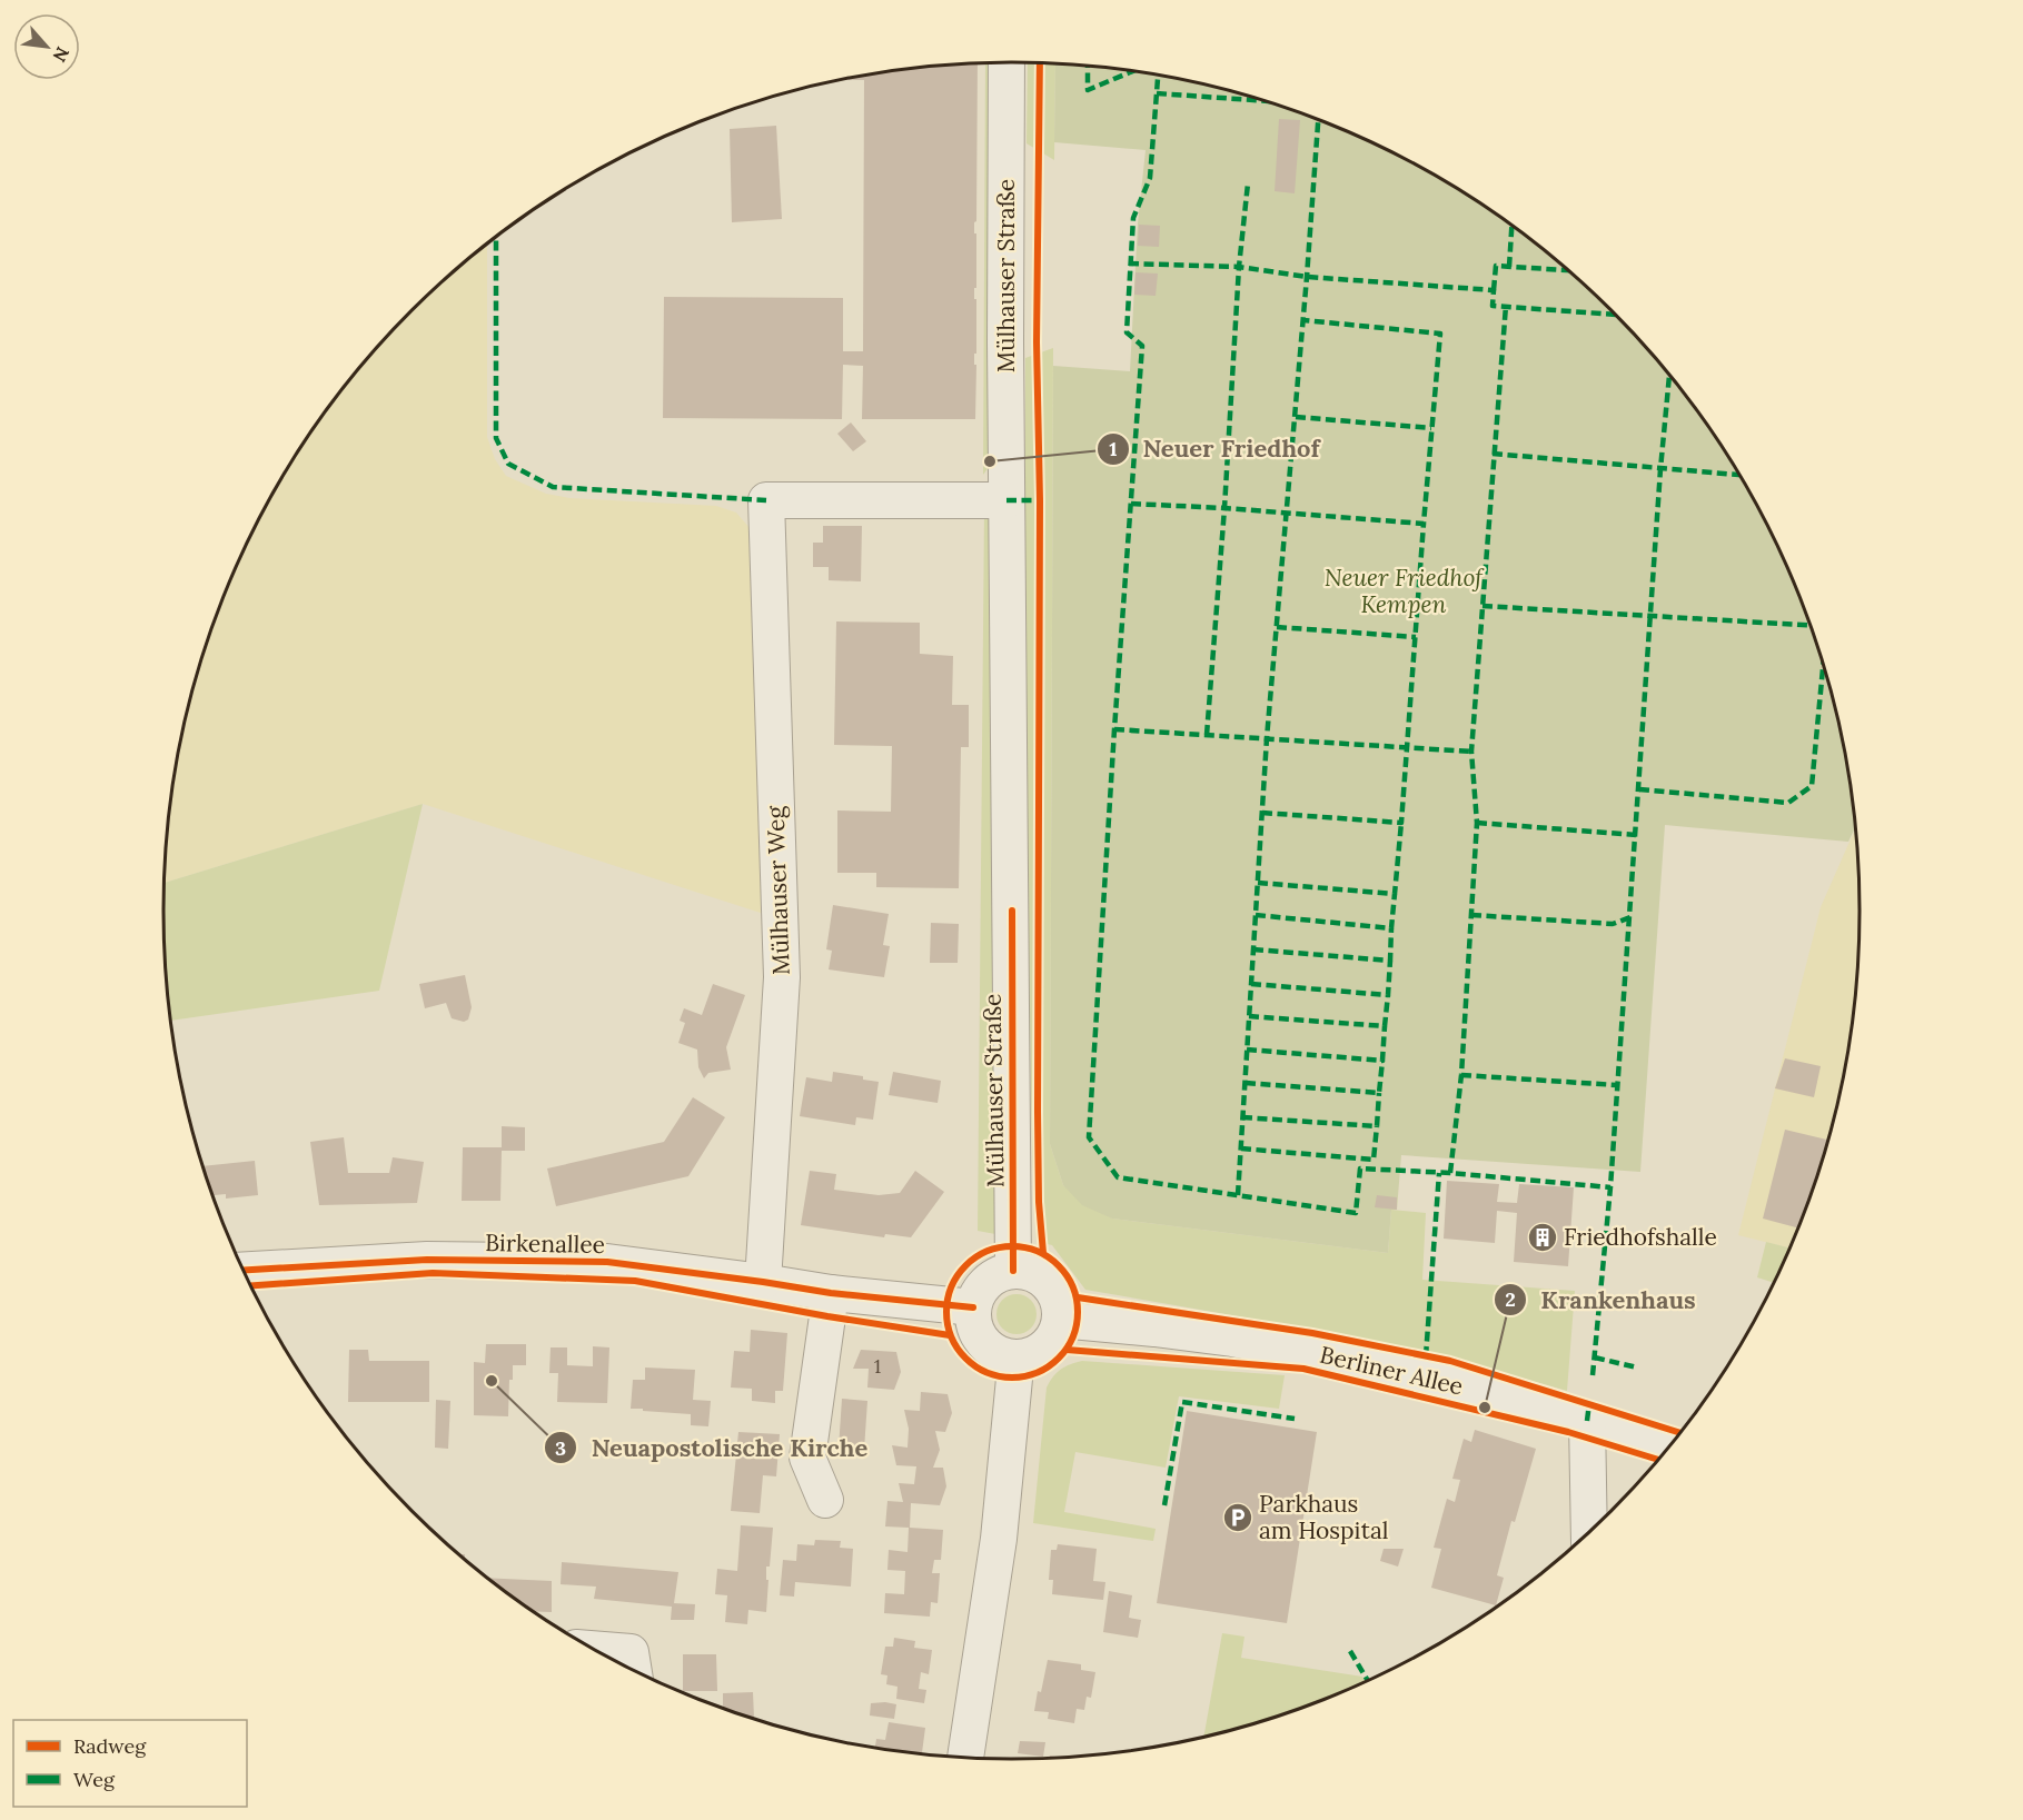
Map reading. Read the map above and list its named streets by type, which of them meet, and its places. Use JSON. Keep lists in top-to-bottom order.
{
  "streets": {
    "street": [
      "Mülhauser Straße",
      "Mülhauser Weg",
      "Birkenallee",
      "Berliner Allee"
    ]
  },
  "crossings": [
    ["Mülhauser Straße", "Mülhauser Weg"],
    ["Mülhauser Straße", "Birkenallee"],
    ["Mülhauser Straße", "Berliner Allee"],
    ["Mülhauser Weg", "Birkenallee"],
    ["Birkenallee", "Berliner Allee"]
  ],
  "parks": ["Neuer Friedhof Kempen"],
  "places": {
    "other": ["Neuer Friedhof", "Neuapostolische Kirche", "Krankenhaus"],
    "building": ["Friedhofshalle"],
    "parking": ["Parkhaus am Hospital"]
  },
  "house_numbers": ["1"],
  "legend": ["Radweg", "Weg"],
  "north": "bottom right"
}
